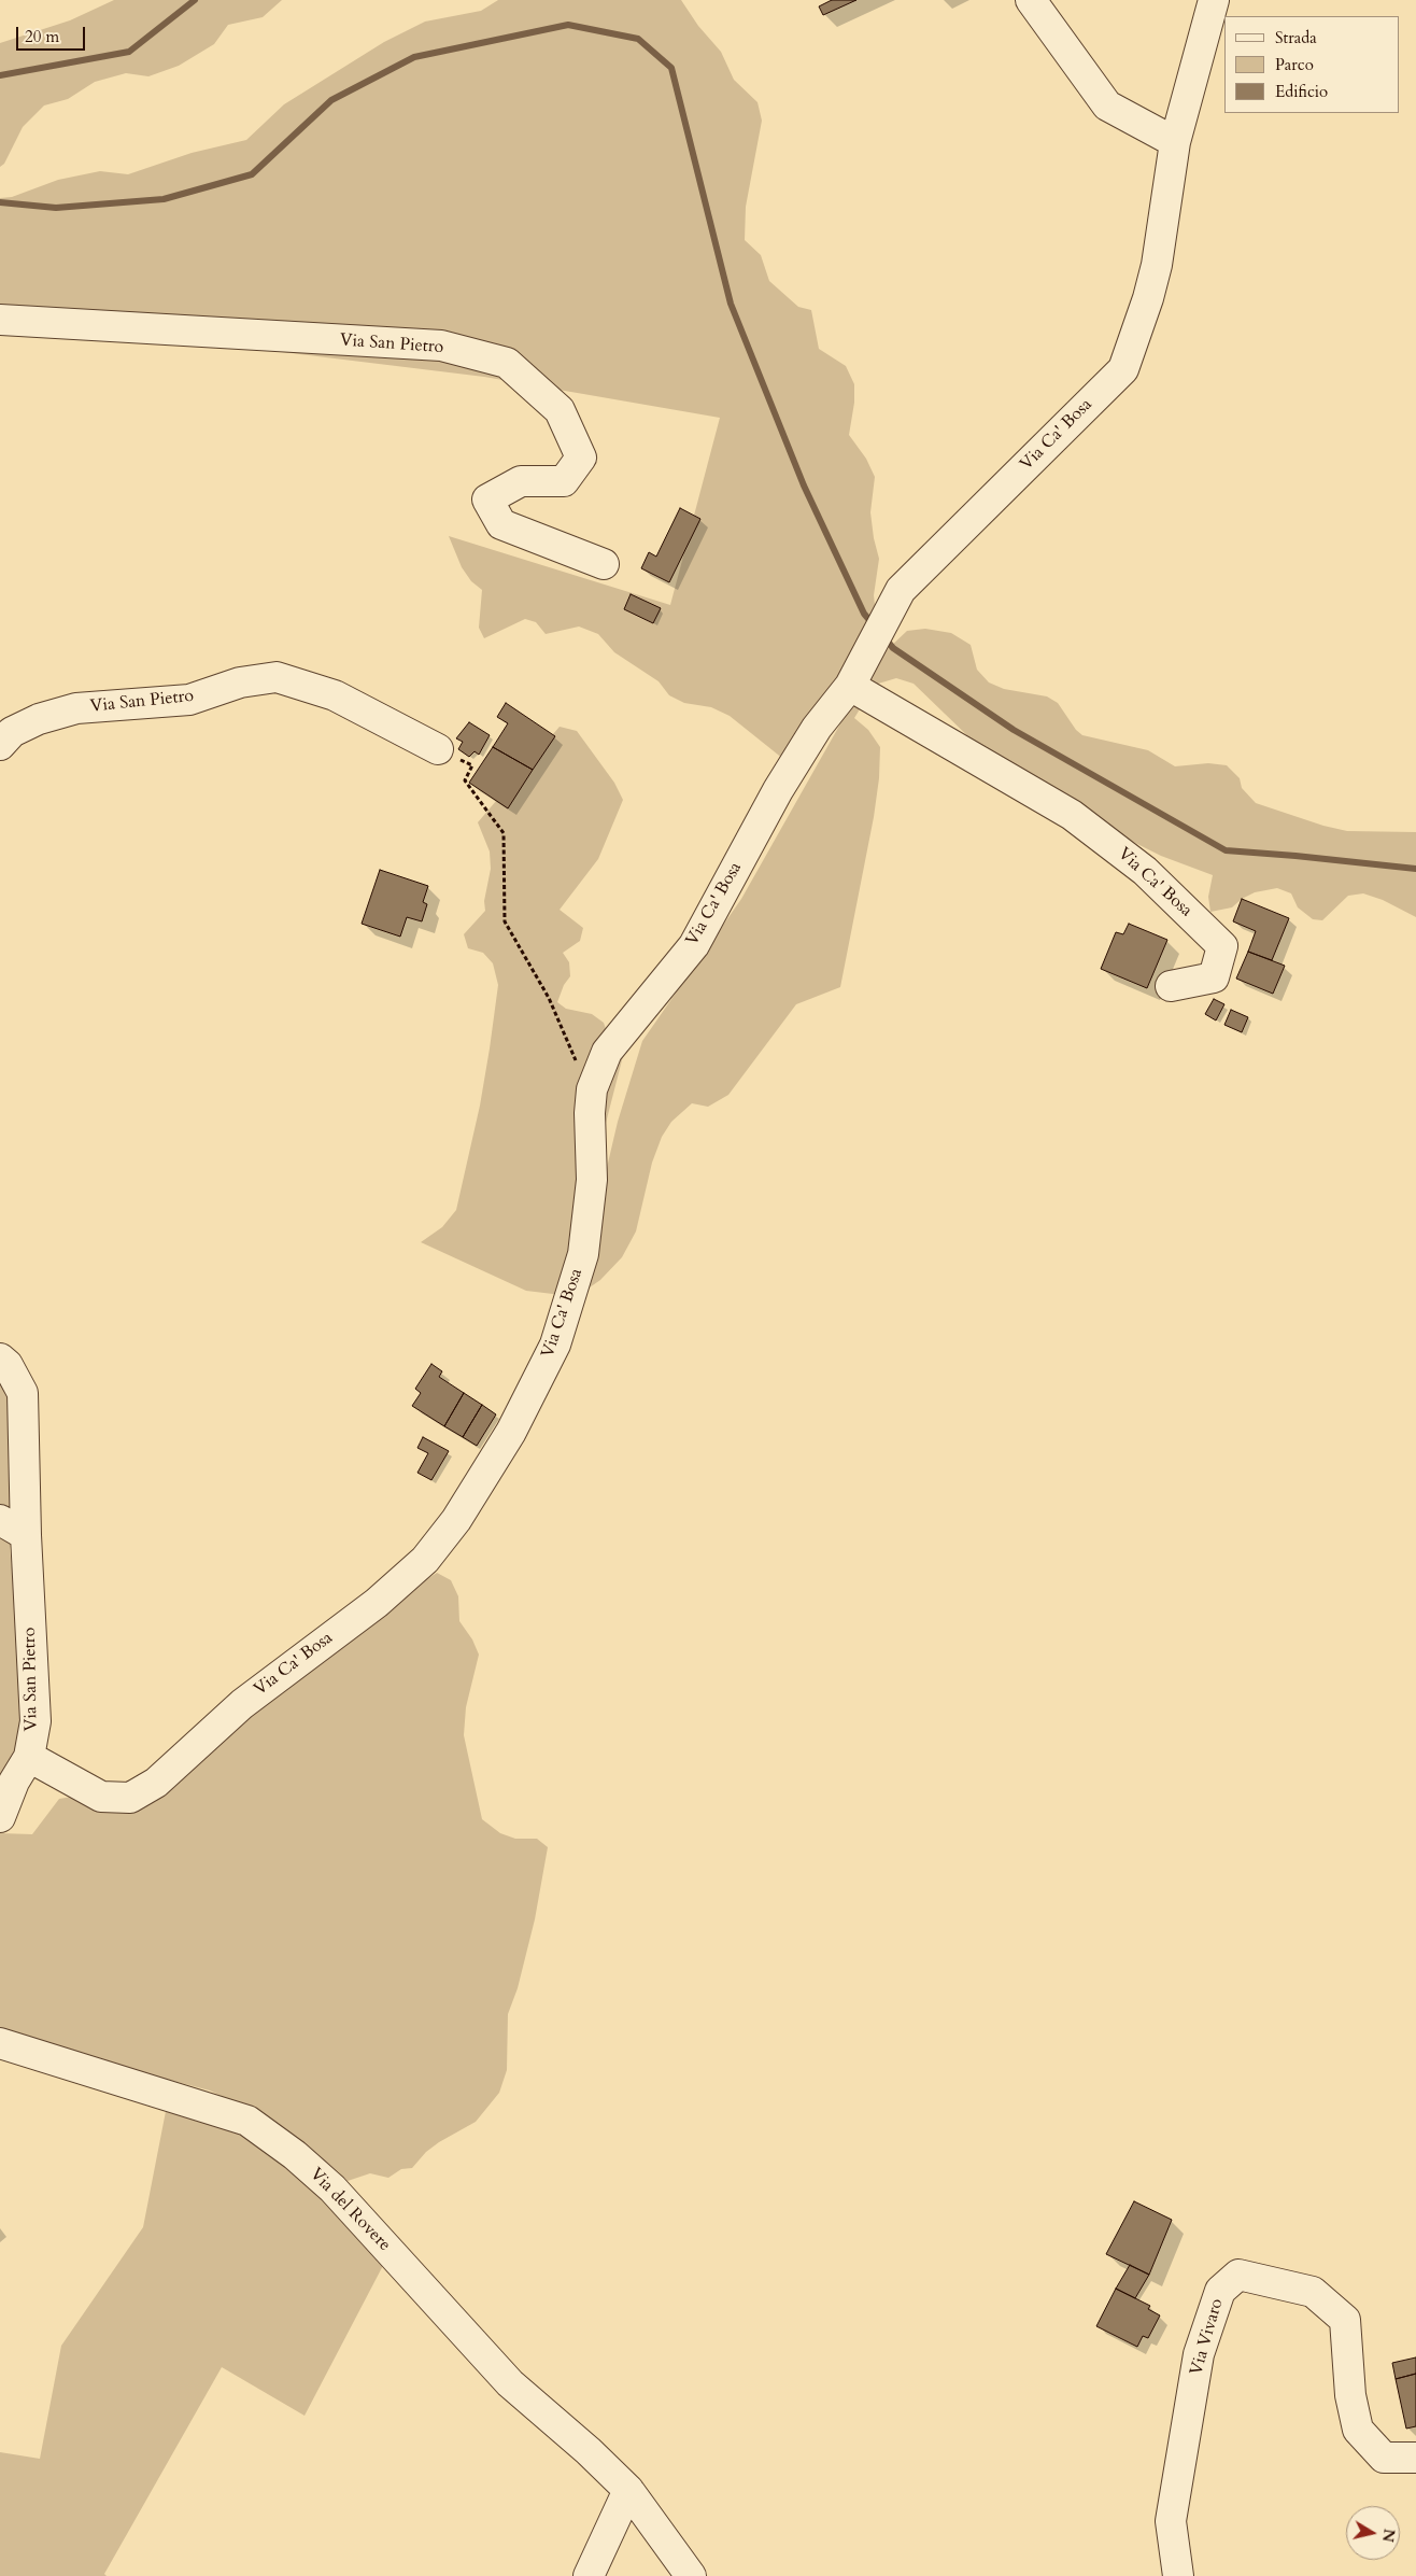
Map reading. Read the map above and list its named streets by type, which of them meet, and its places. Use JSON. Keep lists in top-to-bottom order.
{
  "streets": {
    "street": [
      "Via San Pietro",
      "Via Ca' Bosa",
      "Via del Rovere",
      "Via Vivaro"
    ]
  },
  "crossings": [
    ["Via San Pietro", "Via Ca' Bosa"]
  ],
  "legend": ["Strada", "Parco", "Edificio"],
  "scale_bar": "20 m",
  "north": "right"
}
